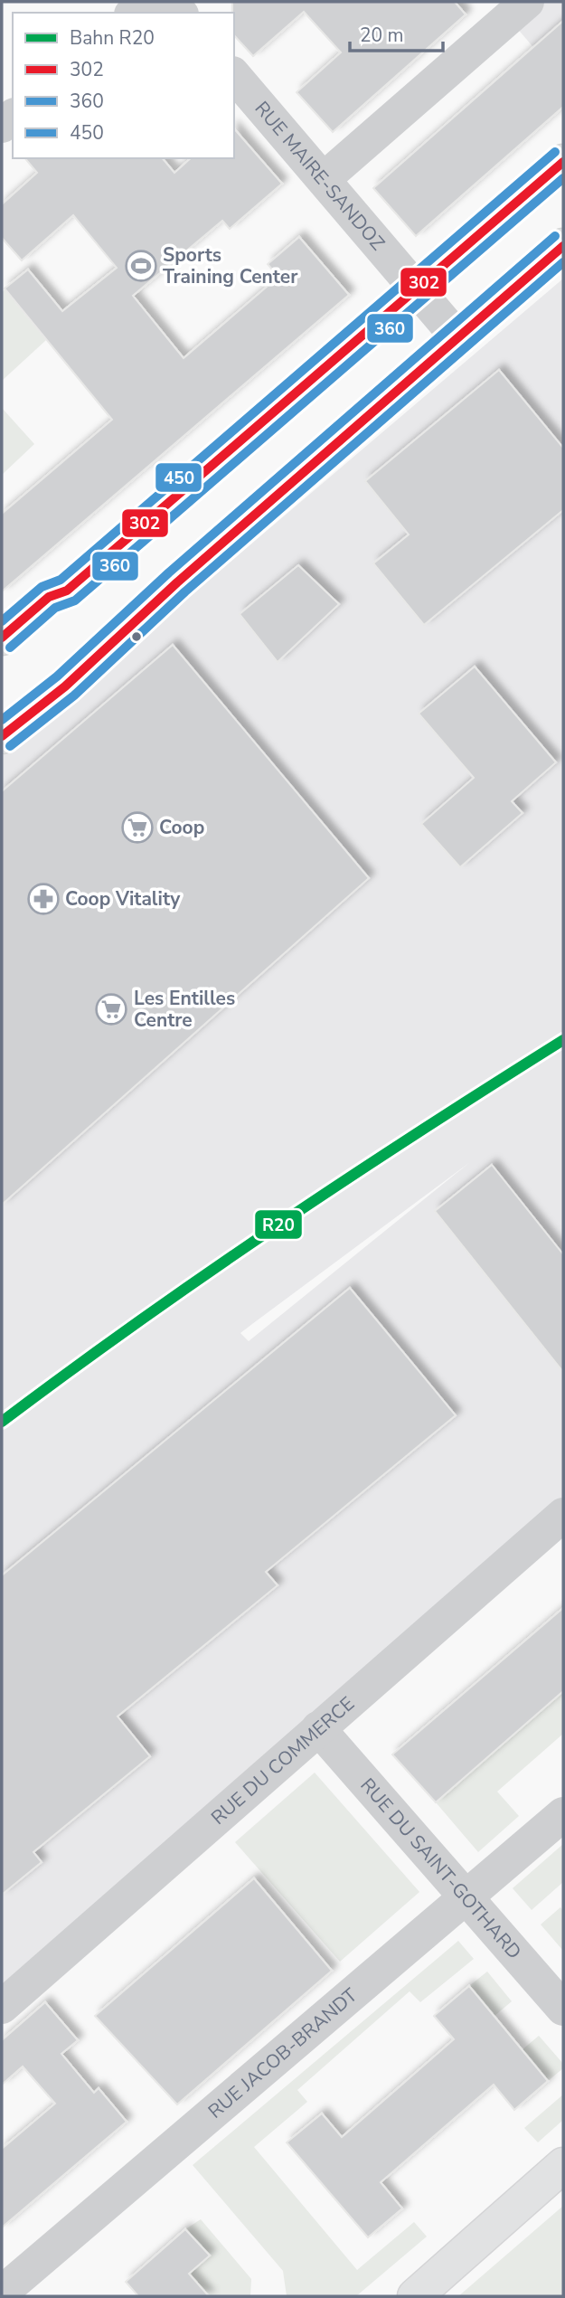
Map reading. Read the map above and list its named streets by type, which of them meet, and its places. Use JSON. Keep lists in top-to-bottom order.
{
  "streets": {
    "street": [
      "RUE MAIRE-SANDOZ",
      "RUE DU COMMERCE",
      "RUE DU SAINT-GOTHARD",
      "RUE JACOB-BRANDT"
    ]
  },
  "crossings": [
    ["RUE DU COMMERCE", "RUE DU SAINT-GOTHARD"],
    ["RUE DU SAINT-GOTHARD", "RUE JACOB-BRANDT"]
  ],
  "places": {
    "sports": ["Sports Training Center"],
    "supermarket": ["Coop", "Les Entilles Centre"],
    "pharmacy": ["Coop Vitality"]
  },
  "lines": [
    "transit line 450",
    "transit line 302",
    "transit line 360",
    "rail line R20"
  ],
  "legend": [
    "Bahn R20",
    "302",
    "360",
    "450"
  ],
  "scale_bar": "20 m"
}
